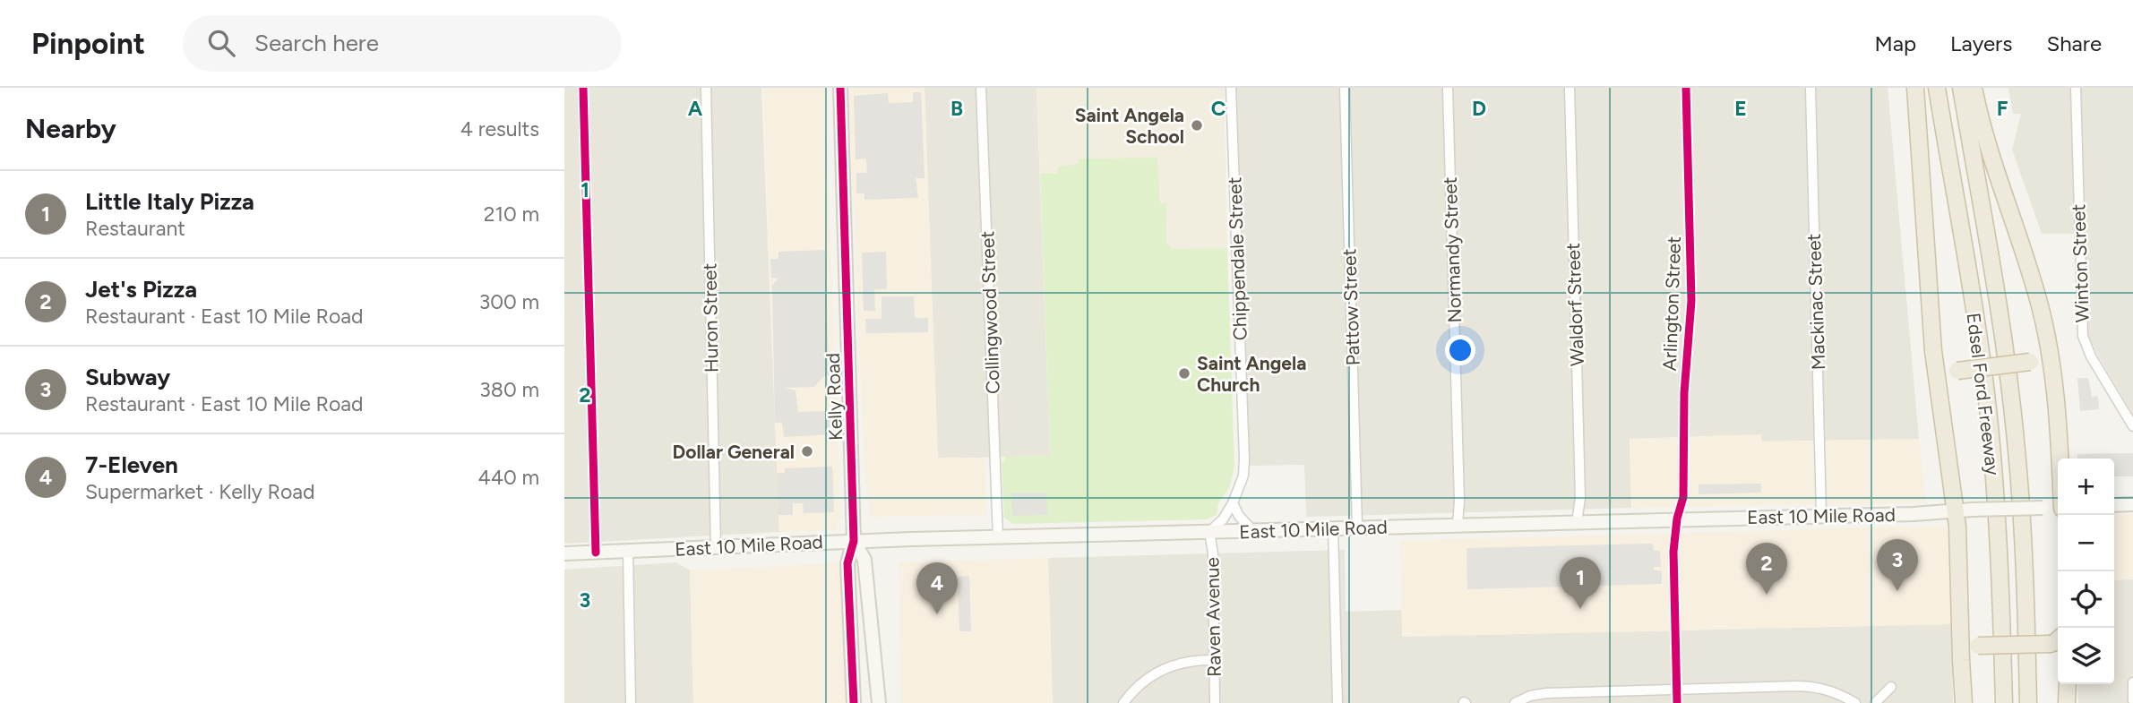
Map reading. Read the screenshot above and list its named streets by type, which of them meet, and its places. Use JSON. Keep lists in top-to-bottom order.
{
  "streets": {
    "highway": ["Edsel Ford Freeway"],
    "main road": ["Kelly Road", "East 10 Mile Road"],
    "street": [
      "Normandy Street",
      "Chippendale Street",
      "Winton Street",
      "Mackinac Street",
      "Arlington Street",
      "Waldorf Street",
      "Pattow Street",
      "Collingwood Street",
      "Huron Street",
      "Raven Avenue"
    ]
  },
  "crossings": [
    ["Normandy Street", "East 10 Mile Road"],
    ["Chippendale Street", "East 10 Mile Road"],
    ["Chippendale Street", "Raven Avenue"],
    ["Mackinac Street", "East 10 Mile Road"],
    ["Arlington Street", "East 10 Mile Road"],
    ["Waldorf Street", "East 10 Mile Road"],
    ["Pattow Street", "East 10 Mile Road"],
    ["Collingwood Street", "East 10 Mile Road"],
    ["Huron Street", "East 10 Mile Road"],
    ["Kelly Road", "East 10 Mile Road"],
    ["East 10 Mile Road", "Raven Avenue"]
  ],
  "places": ["Saint Angela School", "Saint Angela Church", "Dollar General"],
  "page": {
    "header": "Pinpoint",
    "search": "Search here",
    "nav": ["Map", "Layers", "Share"],
    "heading": ["Nearby", "4 results"],
    "list": [
      {
        "mark": "1",
        "name": "Little Italy Pizza",
        "note": "Restaurant",
        "value": "210 m"
      },
      {
        "mark": "2",
        "name": "Jet's Pizza",
        "note": "Restaurant · East 10 Mile Road",
        "value": "300 m"
      },
      {
        "mark": "3",
        "name": "Subway",
        "note": "Restaurant · East 10 Mile Road",
        "value": "380 m"
      },
      {
        "mark": "4",
        "name": "7-Eleven",
        "note": "Supermarket · Kelly Road",
        "value": "440 m"
      }
    ],
    "map_buttons": ["+", "−"],
    "pins": [
      "3",
      "2",
      "1",
      "4"
    ]
  },
  "grid": {
    "columns": [
      "A",
      "B",
      "C",
      "D",
      "E",
      "F"
    ],
    "rows": ["1", "2", "3"]
  }
}
